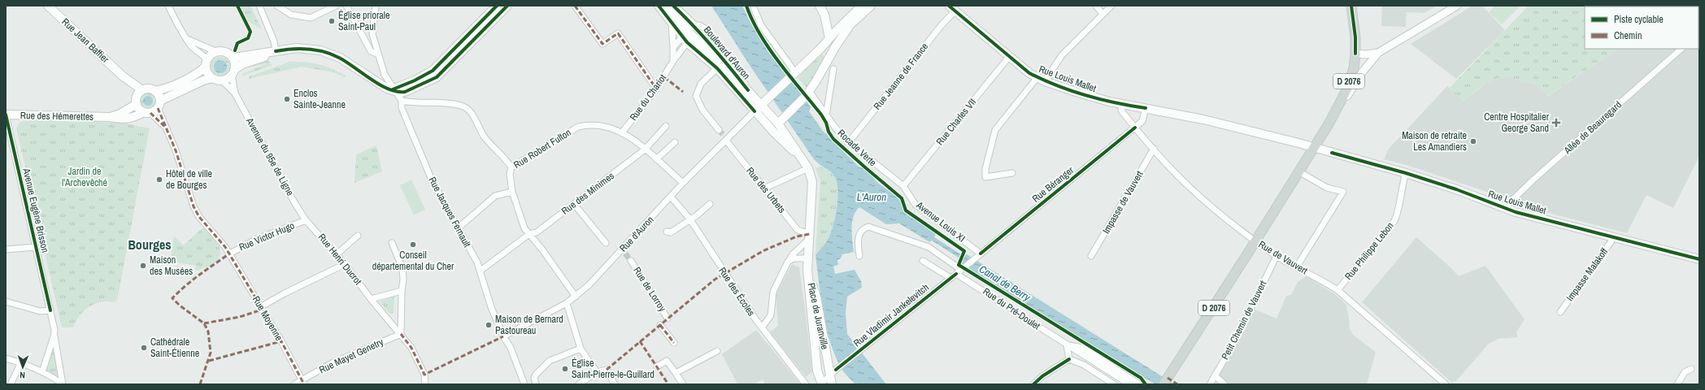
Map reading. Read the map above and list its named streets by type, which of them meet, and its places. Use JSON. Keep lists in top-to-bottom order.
{
  "streets": {
    "main road": [
      "Rue Jean Baffier",
      "Boulevard d'Auron",
      "Rue Louis Mallet",
      "D 2076",
      "Rue des Hémerettes",
      "Place de Juranville"
    ],
    "street": [
      "Rue Jeanne de France",
      "Rue du Chariot",
      "Rue Charles VII",
      "Allée de Beauregard",
      "Rue Robert Fulton",
      "Avenue du 95e de Ligne",
      "Rue Béranger",
      "Rue des Urbets",
      "Rue des Minimes",
      "Impasse de Vauvert",
      "Avenue Eugène Brisson",
      "Rue Jacques Fernault",
      "Avenue Louis XI",
      "Rue d'Auron",
      "Rue Victor Hugo",
      "Rue Philippe Lebon",
      "Rue de Vauvert",
      "Rue Henri Ducrot",
      "Impasse Malakoff",
      "Rue de Lorroy",
      "Rue des Écoles",
      "Rue du Pré-Doulet",
      "Rue Vladimir Jankelevitch",
      "Rue Moyenne",
      "Petit Chemin de Vauvert",
      "Rue Mayet Genetry"
    ],
    "cycle path": ["Rocade Verte"]
  },
  "crossings": [
    ["Rue Jean Baffier", "Rue des Hémerettes"],
    ["Boulevard d'Auron", "Rue du Chariot"],
    ["Boulevard d'Auron", "Rue des Urbets"],
    ["Boulevard d'Auron", "Rue d'Auron"],
    ["Boulevard d'Auron", "Place de Juranville"],
    ["Rue Jeanne de France", "Rue Louis Mallet"],
    ["Rue Jeanne de France", "Avenue Louis XI"],
    ["Rue Louis Mallet", "D 2076"],
    ["Rue Louis Mallet", "Rue Charles VII"],
    ["Rue Louis Mallet", "Allée de Beauregard"],
    ["Rue Louis Mallet", "Rue Béranger"],
    ["Rue Louis Mallet", "Rue Philippe Lebon"],
    ["Rue Louis Mallet", "Rue de Vauvert"],
    ["Rue Louis Mallet", "Impasse Malakoff"],
    ["D 2076", "Rue de Vauvert"],
    ["Rue du Chariot", "Rue Robert Fulton"],
    ["Rue des Hémerettes", "Avenue du 95e de Ligne"],
    ["Rue des Hémerettes", "Avenue Eugène Brisson"],
    ["Rue des Hémerettes", "Rue Moyenne"],
    ["Rue Charles VII", "Avenue Louis XI"],
    ["Rue Robert Fulton", "Rue des Minimes"],
    ["Rue Robert Fulton", "Rue d'Auron"],
    ["Avenue du 95e de Ligne", "Rue Victor Hugo"],
    ["Avenue du 95e de Ligne", "Rue Henri Ducrot"],
    ["Rue Béranger", "Avenue Louis XI"],
    ["Rue Béranger", "Rue de Vauvert"],
    ["Rue Béranger", "Rue du Pré-Doulet"],
    ["Rue Béranger", "Rue Vladimir Jankelevitch"],
    ["Rue des Urbets", "Rue d'Auron"],
    ["Rue des Minimes", "Rue Jacques Fernault"],
    ["Impasse de Vauvert", "Rue de Vauvert"],
    ["Rue Jacques Fernault", "Rue d'Auron"],
    ["Rue d'Auron", "Rue des Écoles"],
    ["Rue Victor Hugo", "Rue Henri Ducrot"],
    ["Rue Victor Hugo", "Rue Moyenne"],
    ["Rue Philippe Lebon", "Rue de Vauvert"],
    ["Rue de Vauvert", "Petit Chemin de Vauvert"],
    ["Rue Henri Ducrot", "Rue Mayet Genetry"],
    ["Rue du Pré-Doulet", "Rue Vladimir Jankelevitch"],
    ["Rue Vladimir Jankelevitch", "Place de Juranville"],
    ["Rue Moyenne", "Rue Mayet Genetry"]
  ],
  "districts": ["Bourges"],
  "water": ["L'Auron", "Canal de Berry"],
  "parks": ["Jardin de l'Archevêché"],
  "places": {
    "other": [
      "Église priorale Saint-Paul",
      "Enclos Sainte-Jeanne",
      "Maison de retraite Les Amandiers",
      "Hôtel de ville de Bourges",
      "Conseil départemental du Cher",
      "Maison des Musées",
      "Maison de Bernard Pastoureau",
      "Cathédrale Saint-Étienne",
      "Église Saint-Pierre-le-Guillard"
    ],
    "health": ["Centre Hospitalier George Sand"]
  },
  "legend": ["Piste cyclable", "Chemin"],
  "north": "bottom"
}
